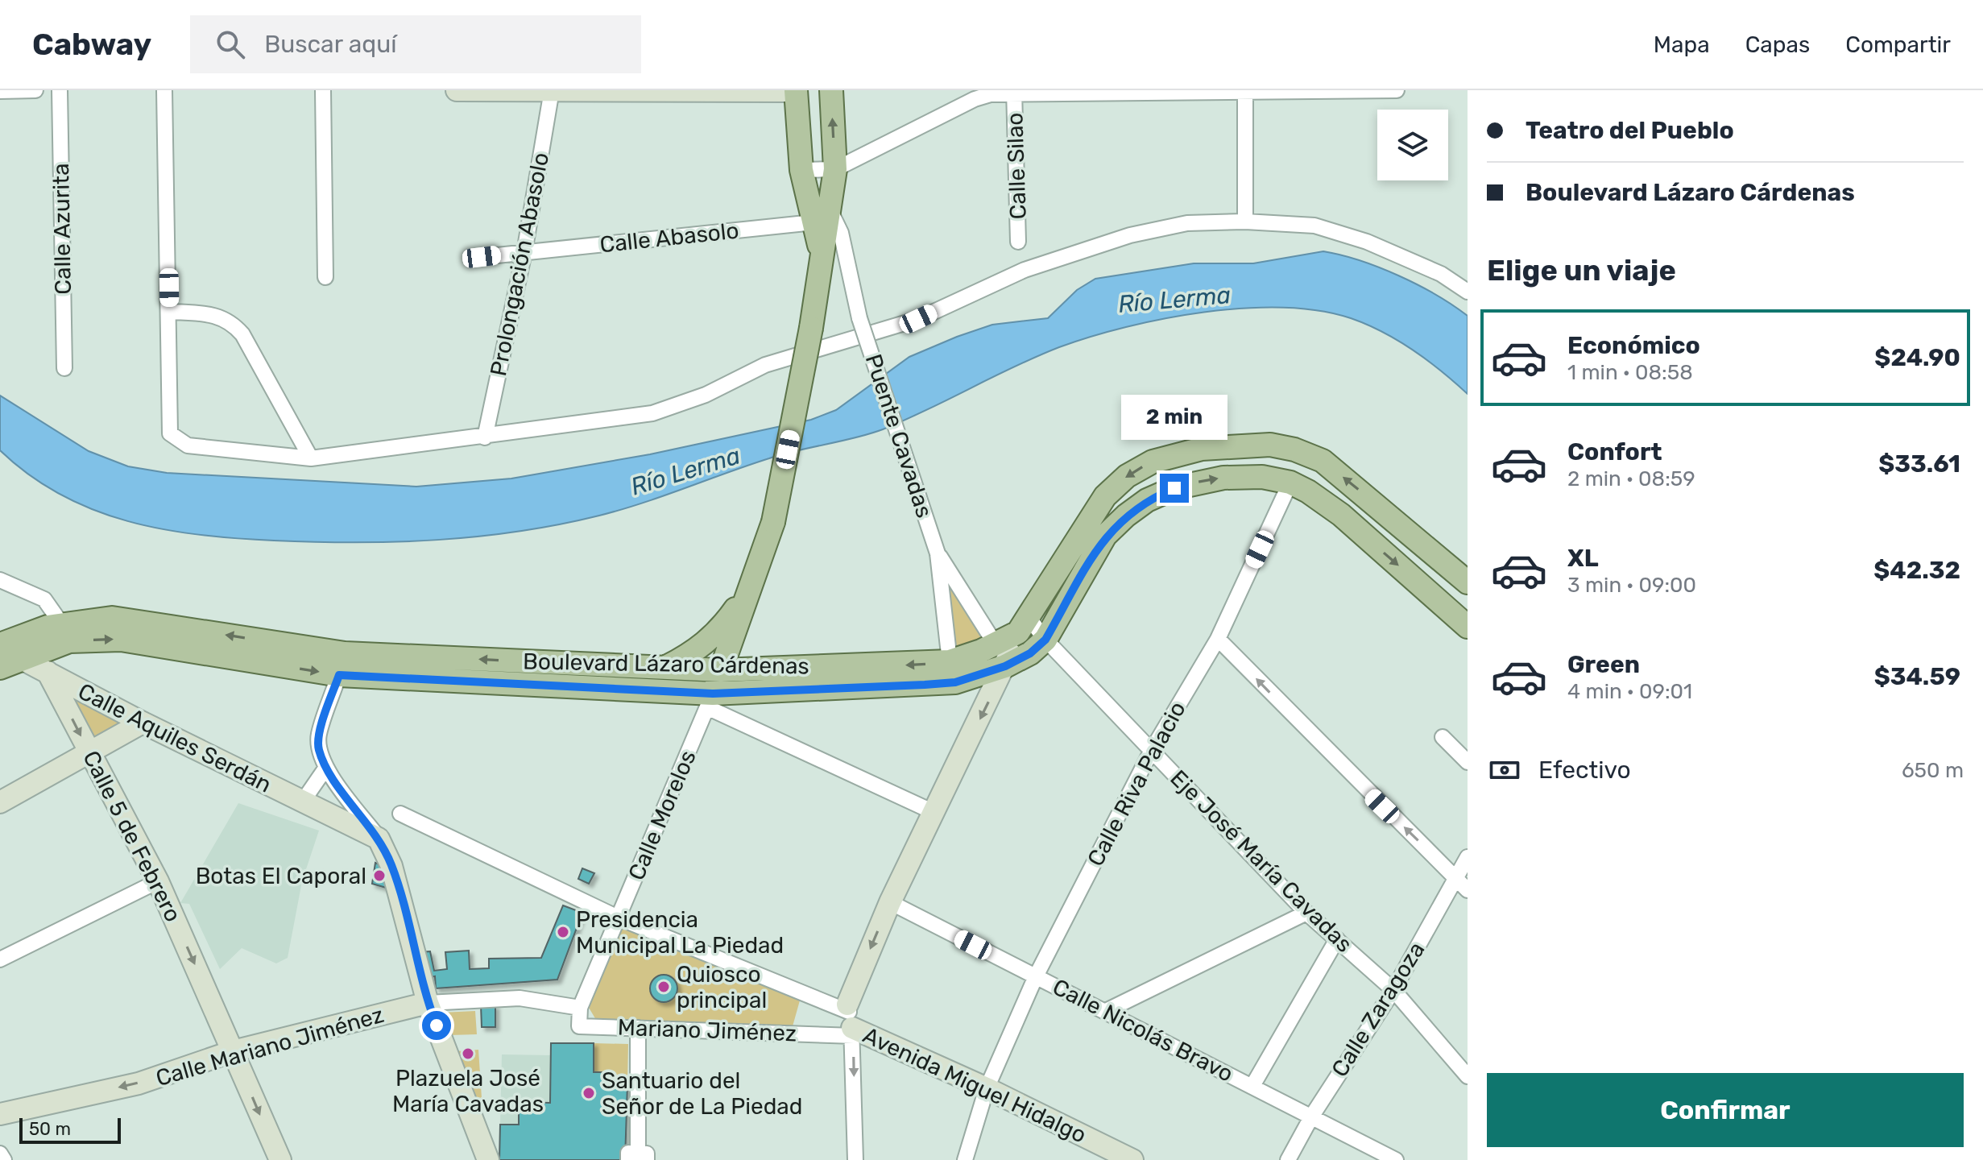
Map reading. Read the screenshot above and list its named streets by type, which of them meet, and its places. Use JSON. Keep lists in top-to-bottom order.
{
  "streets": {
    "main road": ["Boulevard Lázaro Cárdenas"],
    "street": [
      "Calle Silao",
      "Calle Azurita",
      "Calle Abasolo",
      "Prolongación Abasolo",
      "Puente Cavadas",
      "Calle Aquiles Serdán",
      "Calle Riva Palacio",
      "Calle Morelos",
      "Calle 5 de Febrero",
      "Eje José María Cavadas",
      "Calle Zaragoza",
      "Mariano Jiménez",
      "Calle Nicolás Bravo",
      "Calle Mariano Jiménez",
      "Avenida Miguel Hidalgo"
    ]
  },
  "crossings": [
    ["Calle Abasolo", "Prolongación Abasolo"],
    ["Calle Abasolo", "Puente Cavadas"],
    ["Boulevard Lázaro Cárdenas", "Calle Riva Palacio"],
    ["Boulevard Lázaro Cárdenas", "Calle Morelos"],
    ["Boulevard Lázaro Cárdenas", "Eje José María Cavadas"],
    ["Calle Aquiles Serdán", "Calle 5 de Febrero"],
    ["Calle Riva Palacio", "Eje José María Cavadas"],
    ["Calle Riva Palacio", "Calle Nicolás Bravo"],
    ["Calle Riva Palacio", "Avenida Miguel Hidalgo"],
    ["Calle Morelos", "Mariano Jiménez"],
    ["Calle Morelos", "Calle Mariano Jiménez"],
    ["Calle 5 de Febrero", "Calle Mariano Jiménez"],
    ["Eje José María Cavadas", "Calle Zaragoza"],
    ["Calle Zaragoza", "Calle Nicolás Bravo"],
    ["Mariano Jiménez", "Calle Mariano Jiménez"],
    ["Mariano Jiménez", "Avenida Miguel Hidalgo"]
  ],
  "one_way": ["Calle 5 de Febrero"],
  "water": ["Río Lerma"],
  "places": [
    "Botas El Caporal",
    "Presidencia Municipal La Piedad",
    "Quiosco principal",
    "Plazuela José María Cavadas",
    "Santuario del Señor de La Piedad"
  ],
  "scale_bar": "50 m",
  "page": {
    "header": "Cabway",
    "search": "Buscar aquí",
    "nav": ["Mapa", "Capas", "Compartir"],
    "banner": ["Teatro del Pueblo", "Boulevard Lázaro Cárdenas"],
    "heading": "Elige un viaje",
    "list": [
      {
        "name": "Económico",
        "note": "1 min · 08:58",
        "value": "$24.90"
      },
      {
        "name": "Confort",
        "note": "2 min · 08:59",
        "value": "$33.61"
      },
      {
        "name": "XL",
        "note": "3 min · 09:00",
        "value": "$42.32"
      },
      {
        "name": "Green",
        "note": "4 min · 09:01",
        "value": "$34.59"
      }
    ],
    "bubble": "2 min",
    "pay": ["Efectivo", "650 m"],
    "buttons": "Confirmar",
    "scale": "50 m"
  }
}
